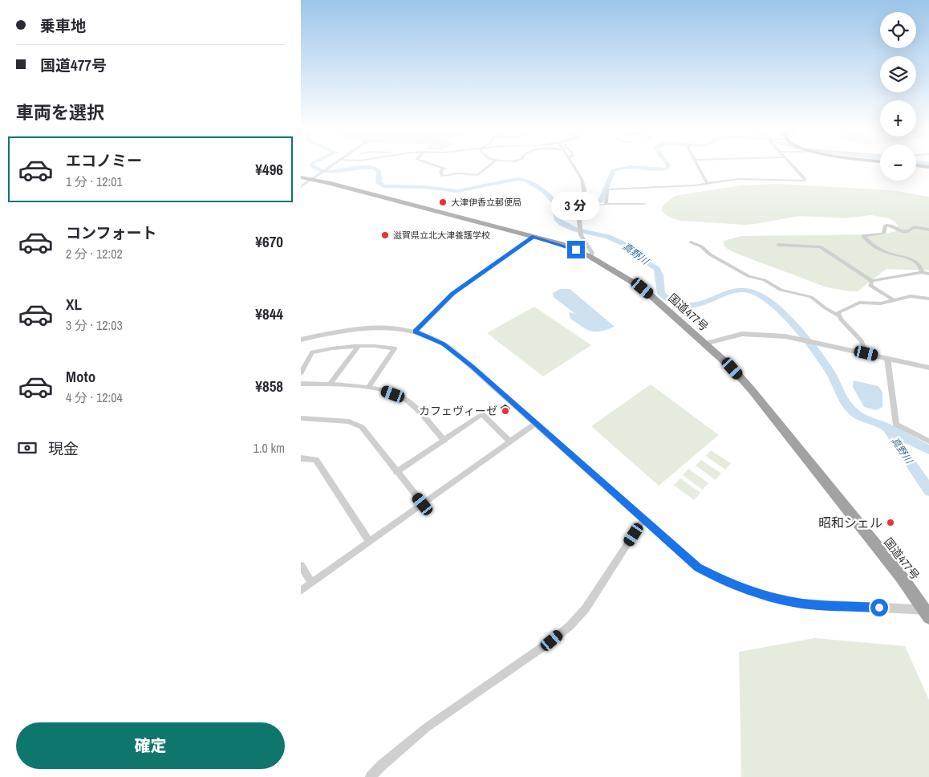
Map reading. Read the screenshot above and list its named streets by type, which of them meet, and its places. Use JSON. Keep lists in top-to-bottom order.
{
  "streets": {
    "highway": ["国道477号"]
  },
  "water": ["真野川"],
  "places": [
    "大津伊香立郵便局",
    "滋賀県立北大津養護学校",
    "カフェヴィーゼ",
    "昭和シェル"
  ],
  "page": {
    "banner": ["乗車地", "国道477号"],
    "map_buttons": ["+", "−"],
    "heading": "車両を選択",
    "list": [
      {
        "name": "エコノミー",
        "note": "1 分 · 12:01",
        "value": "¥496"
      },
      {
        "name": "コンフォート",
        "note": "2 分 · 12:02",
        "value": "¥670"
      },
      {
        "name": "XL",
        "note": "3 分 · 12:03",
        "value": "¥844"
      },
      {
        "name": "Moto",
        "note": "4 分 · 12:04",
        "value": "¥858"
      }
    ],
    "bubble": "3 分",
    "pay": ["現金", "1.0 km"],
    "buttons": "確定"
  }
}
